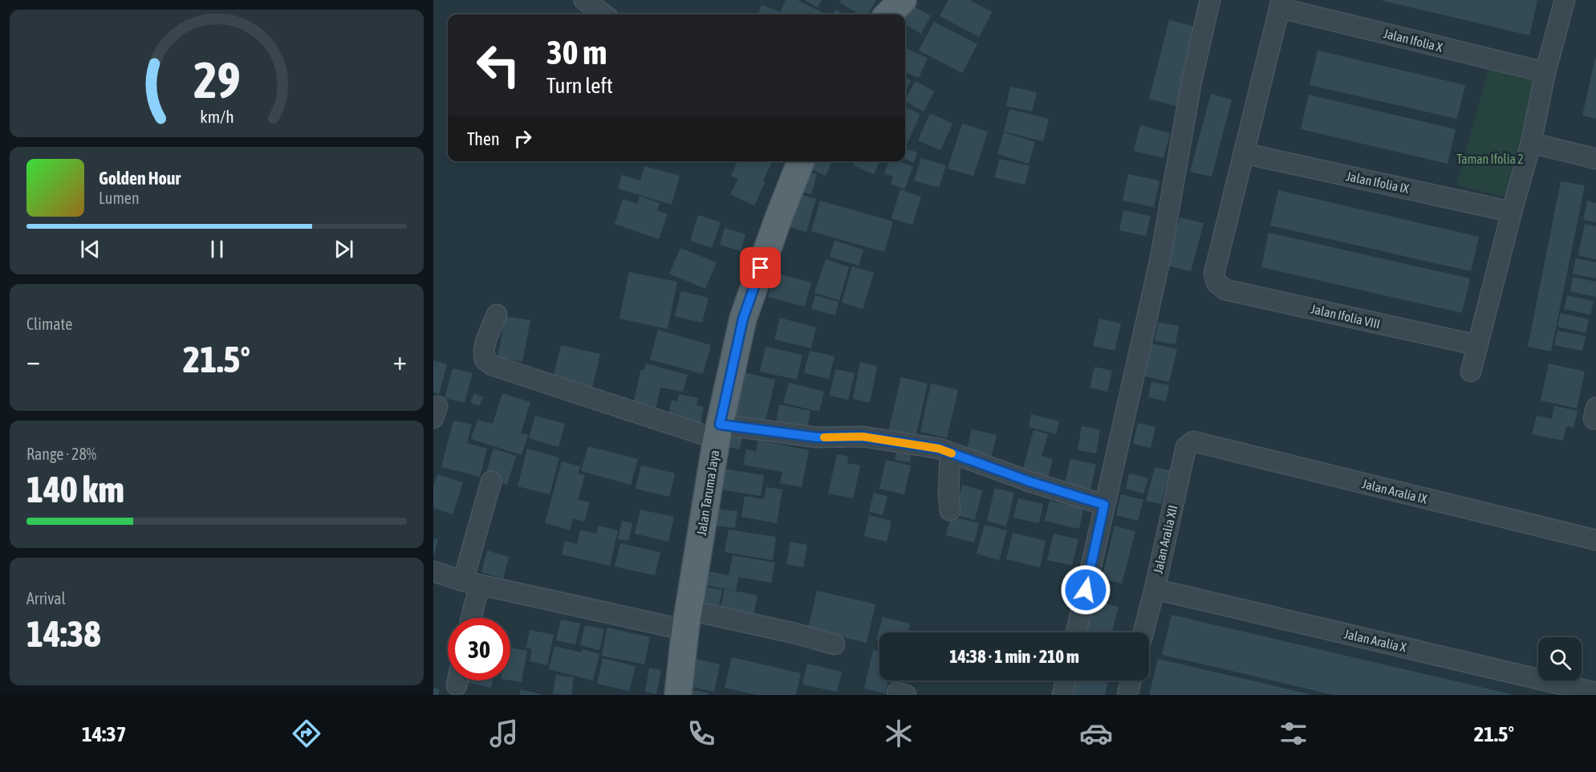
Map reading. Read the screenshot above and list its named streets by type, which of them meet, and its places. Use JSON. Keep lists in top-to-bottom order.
{
  "streets": {
    "main road": ["Jalan Taruma Jaya"],
    "street": [
      "Jalan Ifolia X",
      "Jalan Ifolia IX",
      "Jalan Ifolia VIII",
      "Jalan Aralia IX",
      "Jalan Aralia XII",
      "Jalan Aralia X"
    ]
  },
  "crossings": [
    ["Jalan Ifolia IX", "Jalan Ifolia VIII"],
    ["Jalan Aralia IX", "Jalan Aralia XII"],
    ["Jalan Aralia XII", "Jalan Aralia X"]
  ],
  "parks": ["Taman Ifolia 2"],
  "page": {
    "turn": ["30 m", "Turn left"],
    "then": "Then",
    "song": ["Golden Hour", "Lumen"],
    "tile": [
      "Climate",
      ["Range · 28%", "140 km"],
      ["Arrival", "14:38"]
    ],
    "heat": ["−", "21.5°", "+"],
    "limit": "30",
    "trip": "14:38 · 1 min · 210 m",
    "tabs": ["14:37", "21.5°"],
    "gauge": ["29", "km/h"]
  }
}
